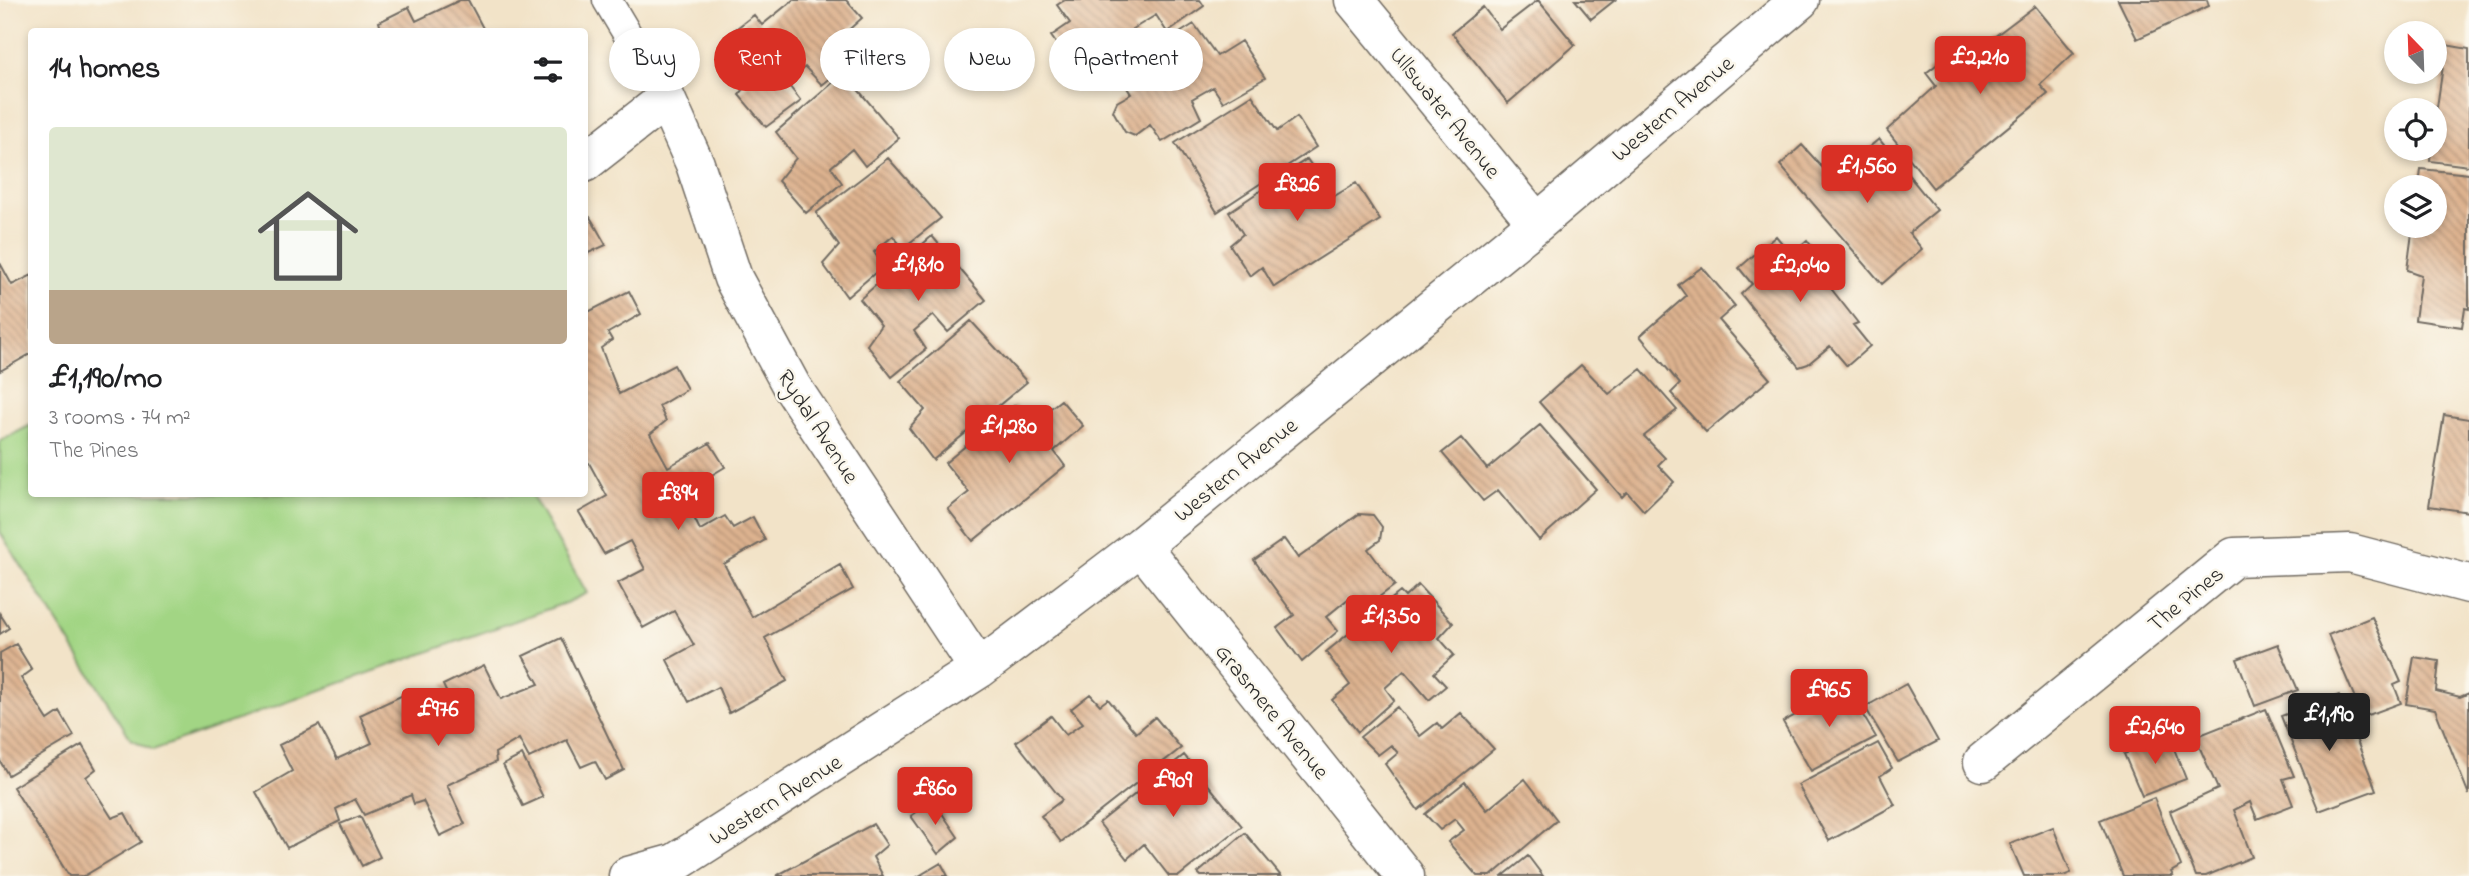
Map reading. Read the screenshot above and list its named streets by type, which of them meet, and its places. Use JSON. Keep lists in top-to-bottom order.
{
  "streets": {
    "street": [
      "Western Avenue",
      "Ullswater Avenue",
      "Rydal Avenue",
      "The Pines",
      "Grasmere Avenue"
    ]
  },
  "crossings": [
    ["Western Avenue", "Ullswater Avenue"],
    ["Western Avenue", "Rydal Avenue"],
    ["Western Avenue", "Grasmere Avenue"]
  ],
  "north": "top left",
  "page": {
    "chip": [
      "Buy",
      "Rent",
      "Filters",
      "New",
      "Apartment"
    ],
    "heading": "14 homes",
    "price": [
      "£2,210",
      "£1,560",
      "£826",
      "£1,810",
      "£2,040",
      "£1,280",
      "£894",
      "£1,350",
      "£965",
      "£976",
      "£1,190",
      "£2,640",
      "£909",
      "£860"
    ],
    "list": [
      {
        "name": "£1,190/mo",
        "note": "3 rooms · 74 m² · The Pines"
      }
    ]
  }
}
